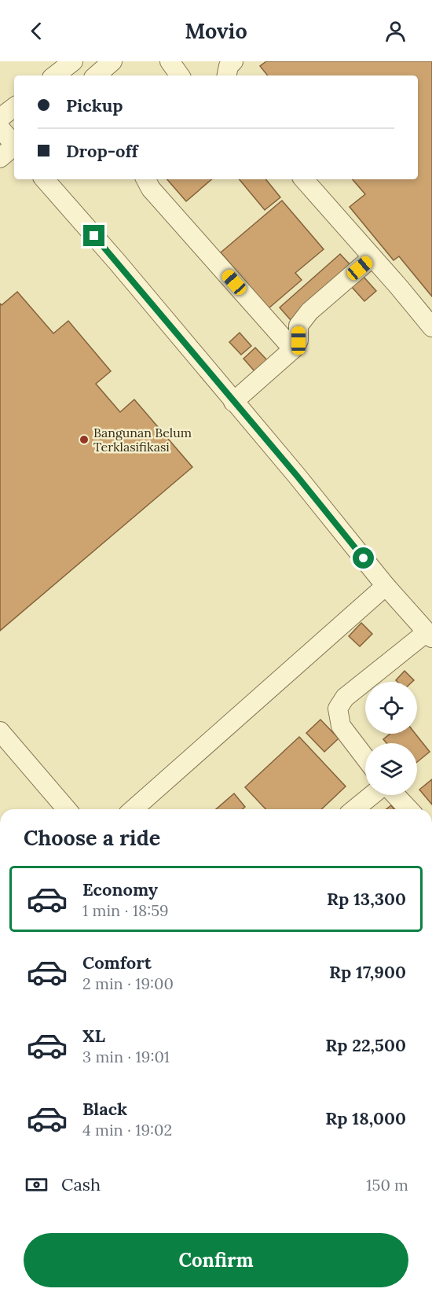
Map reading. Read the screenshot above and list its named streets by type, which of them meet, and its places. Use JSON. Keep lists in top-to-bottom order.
{
  "places": ["Bangunan Belum Terklasifikasi"],
  "page": {
    "header": "Movio",
    "banner": ["Pickup", "Drop-off"],
    "heading": "Choose a ride",
    "list": [
      {
        "name": "Economy",
        "note": "1 min · 18:59",
        "value": "Rp 13,300"
      },
      {
        "name": "Comfort",
        "note": "2 min · 19:00",
        "value": "Rp 17,900"
      },
      {
        "name": "XL",
        "note": "3 min · 19:01",
        "value": "Rp 22,500"
      },
      {
        "name": "Black",
        "note": "4 min · 19:02",
        "value": "Rp 18,000"
      }
    ],
    "pay": ["Cash", "150 m"],
    "buttons": "Confirm"
  }
}
